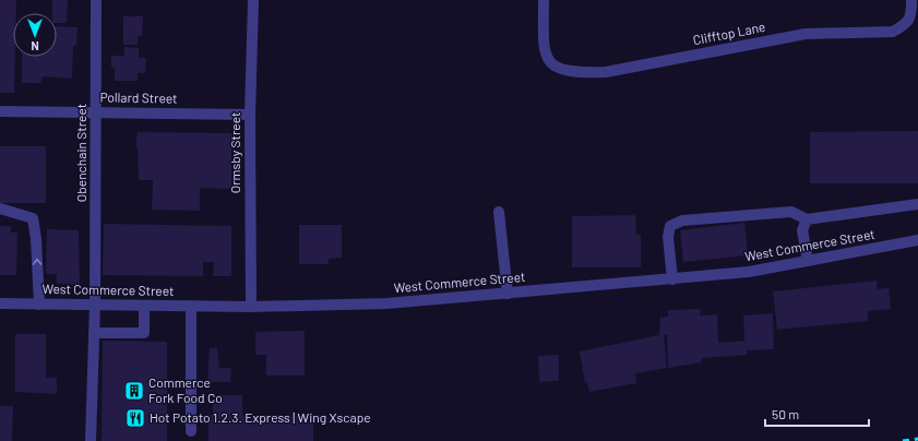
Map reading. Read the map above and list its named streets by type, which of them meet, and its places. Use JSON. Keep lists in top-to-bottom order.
{
  "streets": {
    "street": [
      "Clifftop Lane",
      "Pollard Street",
      "Obenchain Street",
      "Ormsby Street",
      "West Commerce Street"
    ]
  },
  "crossings": [
    ["Pollard Street", "Obenchain Street"],
    ["Pollard Street", "Ormsby Street"],
    ["Obenchain Street", "West Commerce Street"],
    ["Ormsby Street", "West Commerce Street"]
  ],
  "places": {
    "building": ["Commerce Fork Food Co"],
    "restaurant": ["Hot Potato 1.2.3. Express | Wing Xscape"]
  },
  "scale_bar": "50 m",
  "north": "bottom"
}
